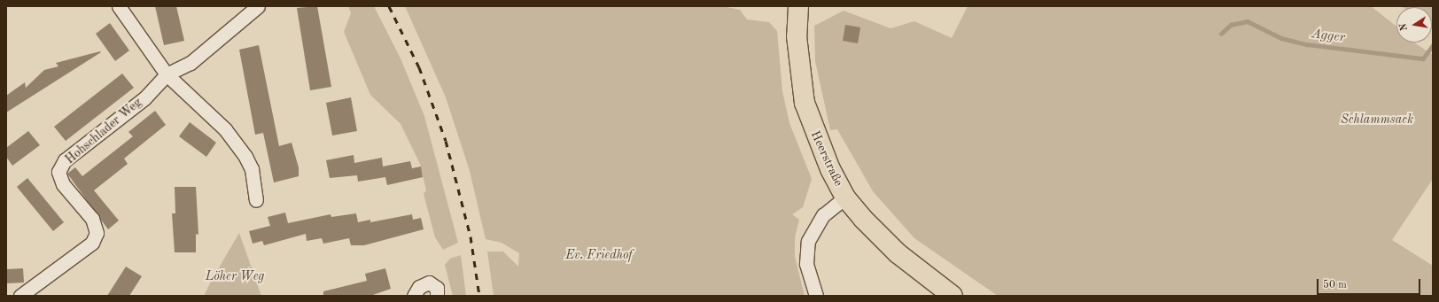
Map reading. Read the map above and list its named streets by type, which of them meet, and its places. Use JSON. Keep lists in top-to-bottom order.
{
  "streets": {
    "main road": ["Heerstraße"],
    "street": ["Hohschlader Weg"]
  },
  "water": ["Agger"],
  "parks": ["Schlammsack", "Ev. Friedhof", "Löher Weg"],
  "scale_bar": "50 m",
  "north": "left"
}
